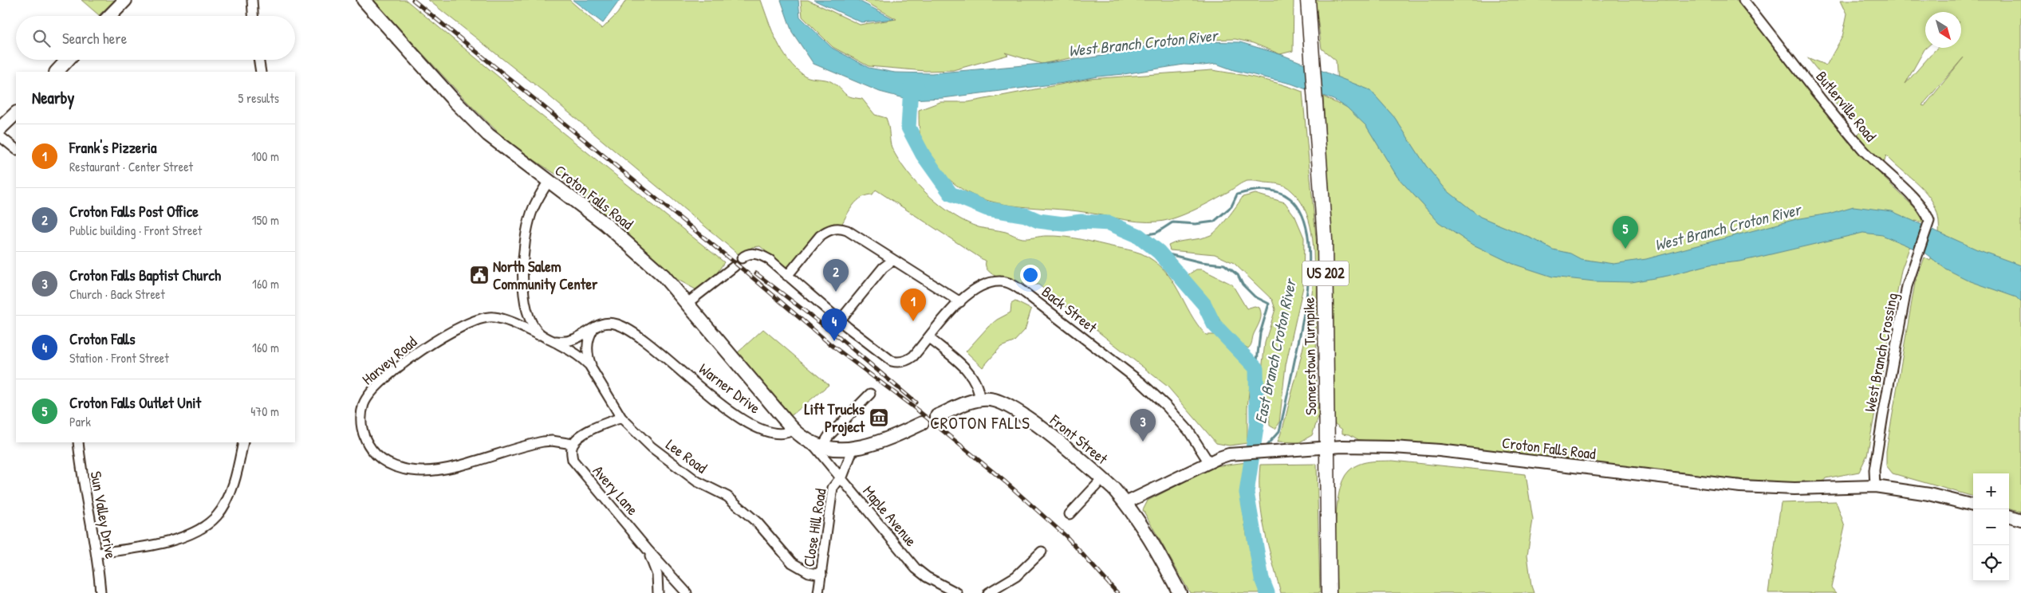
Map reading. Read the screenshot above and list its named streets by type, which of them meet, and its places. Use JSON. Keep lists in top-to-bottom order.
{
  "streets": {
    "main road": [
      "Croton Falls Road",
      "US 202",
      "Somerstown Turnpike",
      "Front Street"
    ],
    "street": [
      "Butlerville Road",
      "Back Street",
      "West Branch Crossing",
      "Harvey Road",
      "Warner Drive",
      "Lee Road",
      "Avery Lane",
      "Sun Valley Drive",
      "Maple Avenue",
      "Close Hill Road"
    ]
  },
  "crossings": [
    ["Butlerville Road", "West Branch Crossing"],
    ["Croton Falls Road", "Back Street"],
    ["Croton Falls Road", "West Branch Crossing"],
    ["Croton Falls Road", "Somerstown Turnpike"],
    ["Croton Falls Road", "Warner Drive"],
    ["Croton Falls Road", "Front Street"],
    ["Harvey Road", "Lee Road"],
    ["Harvey Road", "Avery Lane"],
    ["Lee Road", "Close Hill Road"],
    ["Maple Avenue", "Close Hill Road"]
  ],
  "districts": ["CROTON FALLS"],
  "water": ["West Branch Croton River", "East Branch Croton River"],
  "places": {
    "public building": ["North Salem Community Center"],
    "museum": ["Lift Trucks Project"]
  },
  "north": "bottom right",
  "page": {
    "search": "Search here",
    "heading": ["Nearby", "5 results"],
    "list": [
      {
        "mark": "1",
        "name": "Frank's Pizzeria",
        "note": "Restaurant · Center Street",
        "value": "100 m"
      },
      {
        "mark": "2",
        "name": "Croton Falls Post Office",
        "note": "Public building · Front Street",
        "value": "150 m"
      },
      {
        "mark": "3",
        "name": "Croton Falls Baptist Church",
        "note": "Church · Back Street",
        "value": "160 m"
      },
      {
        "mark": "4",
        "name": "Croton Falls",
        "note": "Station · Front Street",
        "value": "160 m"
      },
      {
        "mark": "5",
        "name": "Croton Falls Outlet Unit",
        "note": "Park",
        "value": "470 m"
      }
    ],
    "pins": [
      "5",
      "2",
      "1",
      "4",
      "3"
    ],
    "map_buttons": ["+", "−"]
  }
}
